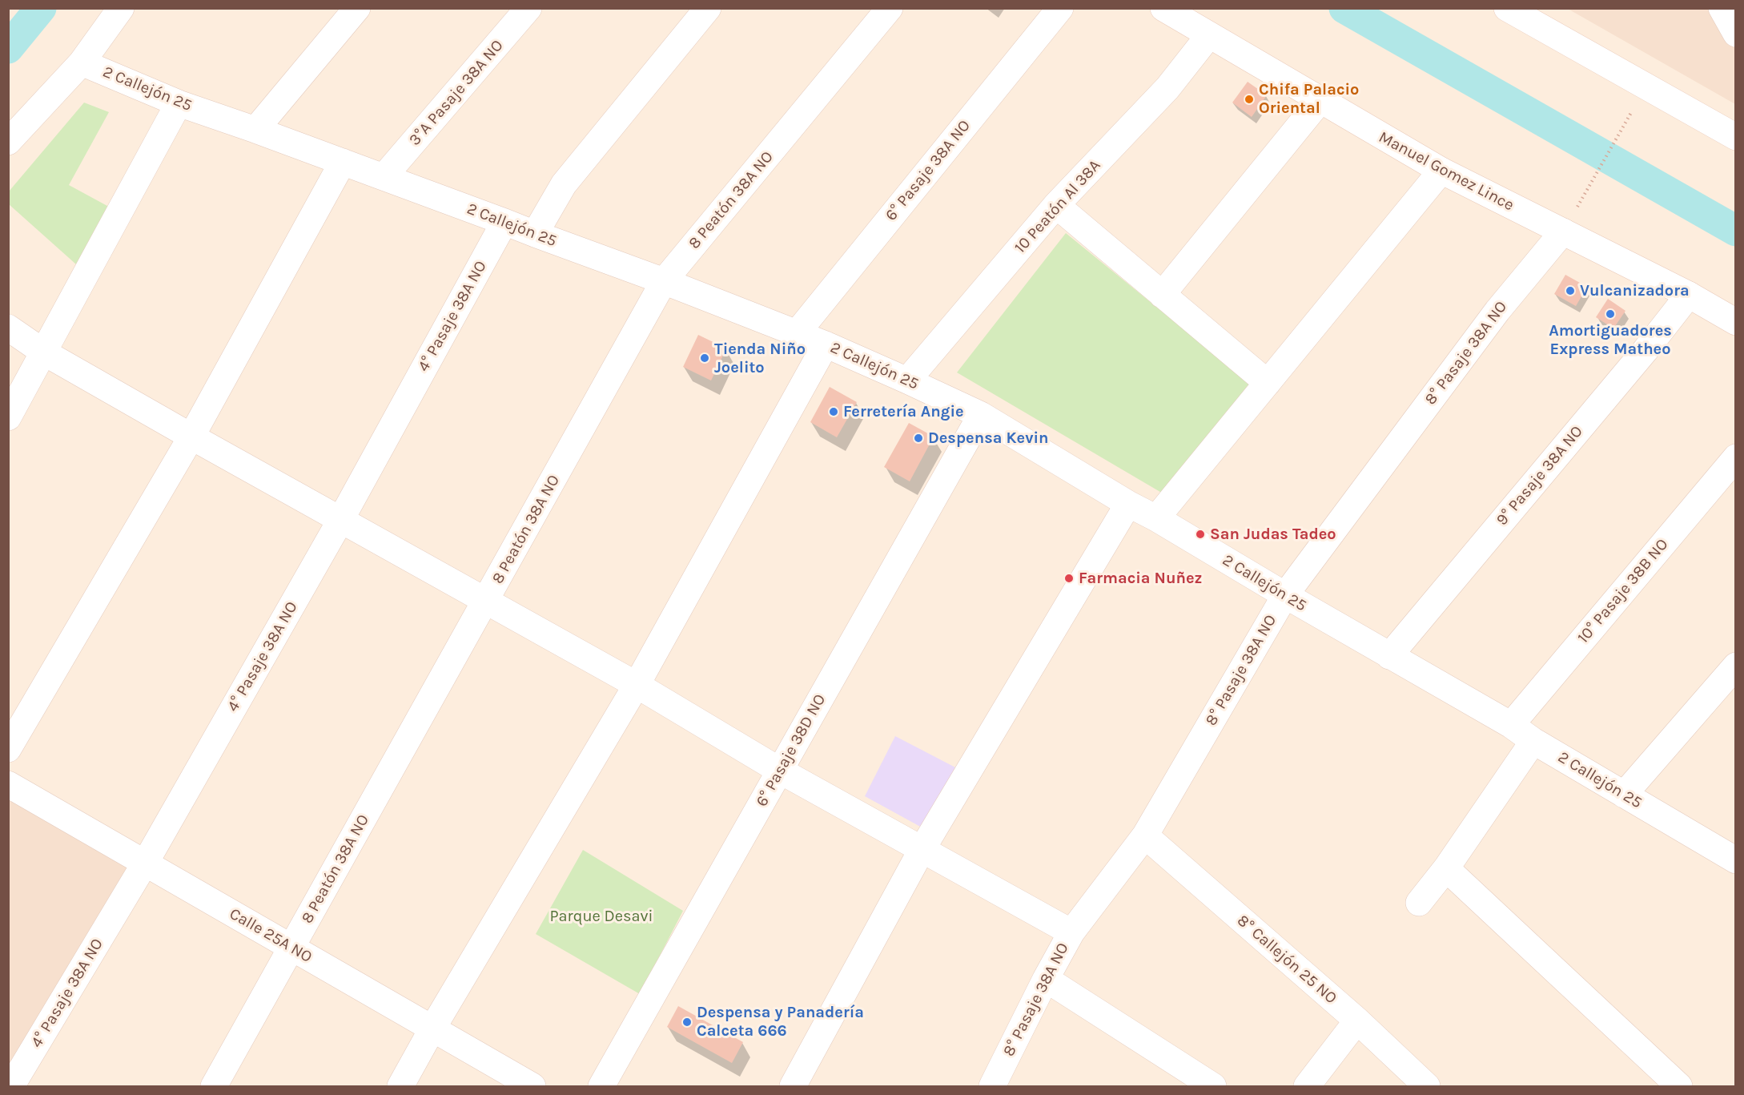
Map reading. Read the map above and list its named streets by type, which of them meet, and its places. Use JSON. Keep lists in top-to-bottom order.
{
  "streets": {
    "street": [
      "2 Callejón 25",
      "3°A Pasaje 38A NO",
      "6° Pasaje 38A NO",
      "Manuel Gomez Lince",
      "8 Peatón 38A NO",
      "10 Peatón Al 38A",
      "4° Pasaje 38A NO",
      "8° Pasaje 38A NO",
      "9° Pasaje 38A NO",
      "10° Pasaje 38B NO",
      "6° Pasaje 38D NO",
      "Calle 25A NO",
      "8° Callejón 25 NO"
    ]
  },
  "crossings": [
    ["2 Callejón 25", "3°A Pasaje 38A NO"],
    ["2 Callejón 25", "6° Pasaje 38A NO"],
    ["2 Callejón 25", "8 Peatón 38A NO"],
    ["2 Callejón 25", "10 Peatón Al 38A"],
    ["2 Callejón 25", "4° Pasaje 38A NO"],
    ["2 Callejón 25", "8° Pasaje 38A NO"],
    ["2 Callejón 25", "9° Pasaje 38A NO"],
    ["2 Callejón 25", "10° Pasaje 38B NO"],
    ["2 Callejón 25", "6° Pasaje 38D NO"],
    ["Manuel Gomez Lince", "10 Peatón Al 38A"],
    ["Manuel Gomez Lince", "8° Pasaje 38A NO"],
    ["Manuel Gomez Lince", "9° Pasaje 38A NO"],
    ["8 Peatón 38A NO", "Calle 25A NO"],
    ["4° Pasaje 38A NO", "Calle 25A NO"],
    ["8° Pasaje 38A NO", "8° Callejón 25 NO"]
  ],
  "parks": ["Parque Desavi"],
  "places": [
    "Chifa Palacio Oriental",
    "Vulcanizadora",
    "Amortiguadores Express Matheo",
    "Tienda Niño Joelito",
    "Ferretería Angie",
    "Despensa Kevin",
    "San Judas Tadeo",
    "Farmacia Nuñez",
    "Despensa y Panadería Calceta 666"
  ]
}
